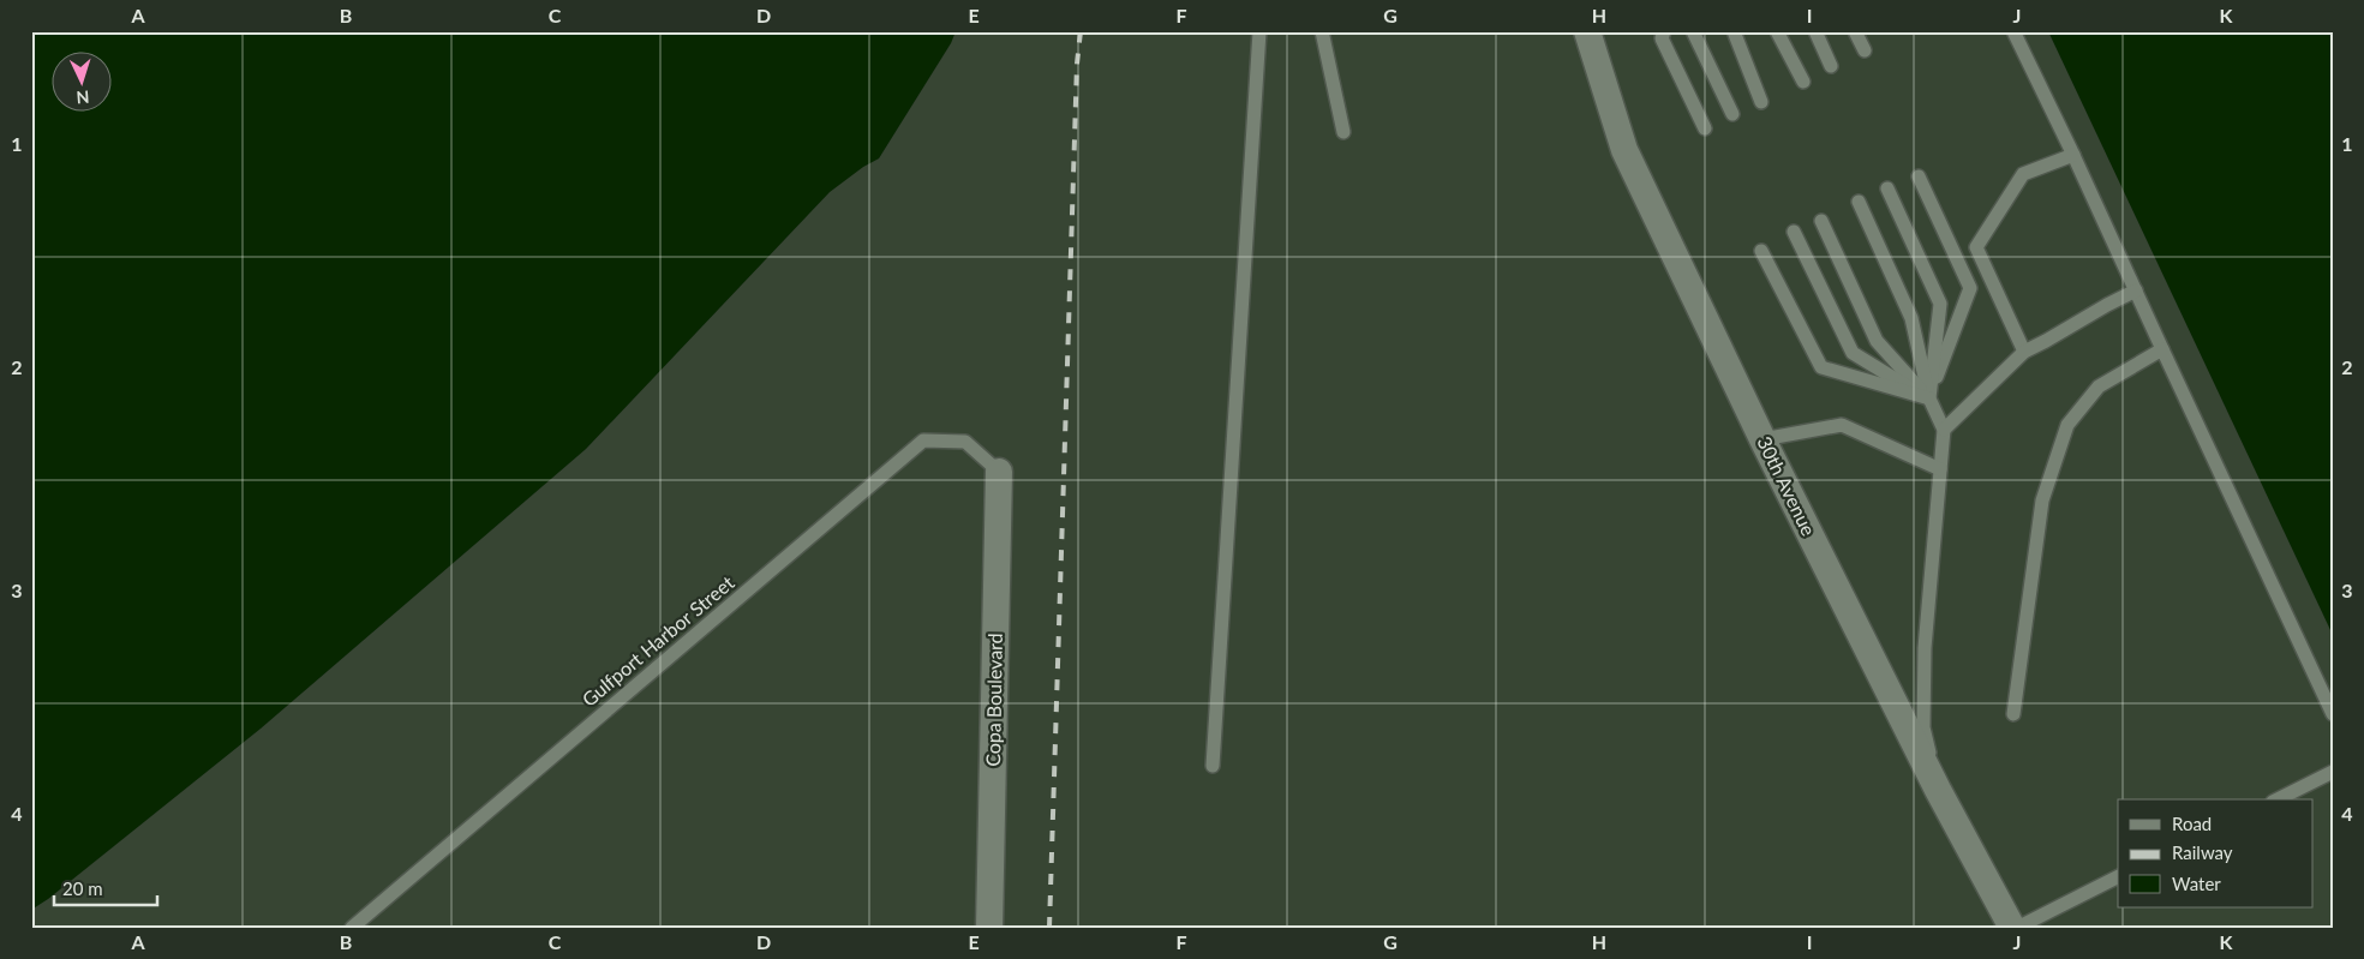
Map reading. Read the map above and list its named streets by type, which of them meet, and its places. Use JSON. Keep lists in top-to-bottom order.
{
  "streets": {
    "street": ["30th Avenue", "Copa Boulevard"],
    "lane": ["Gulfport Harbor Street"]
  },
  "crossings": [
    ["Gulfport Harbor Street", "Copa Boulevard"]
  ],
  "legend": ["Road", "Railway", "Water"],
  "scale_bar": "20 m",
  "north": "bottom",
  "grid": {
    "columns": [
      "A",
      "B",
      "C",
      "D",
      "E",
      "F",
      "G",
      "H",
      "I",
      "J",
      "K"
    ],
    "rows": [
      "1",
      "2",
      "3",
      "4"
    ]
  }
}
